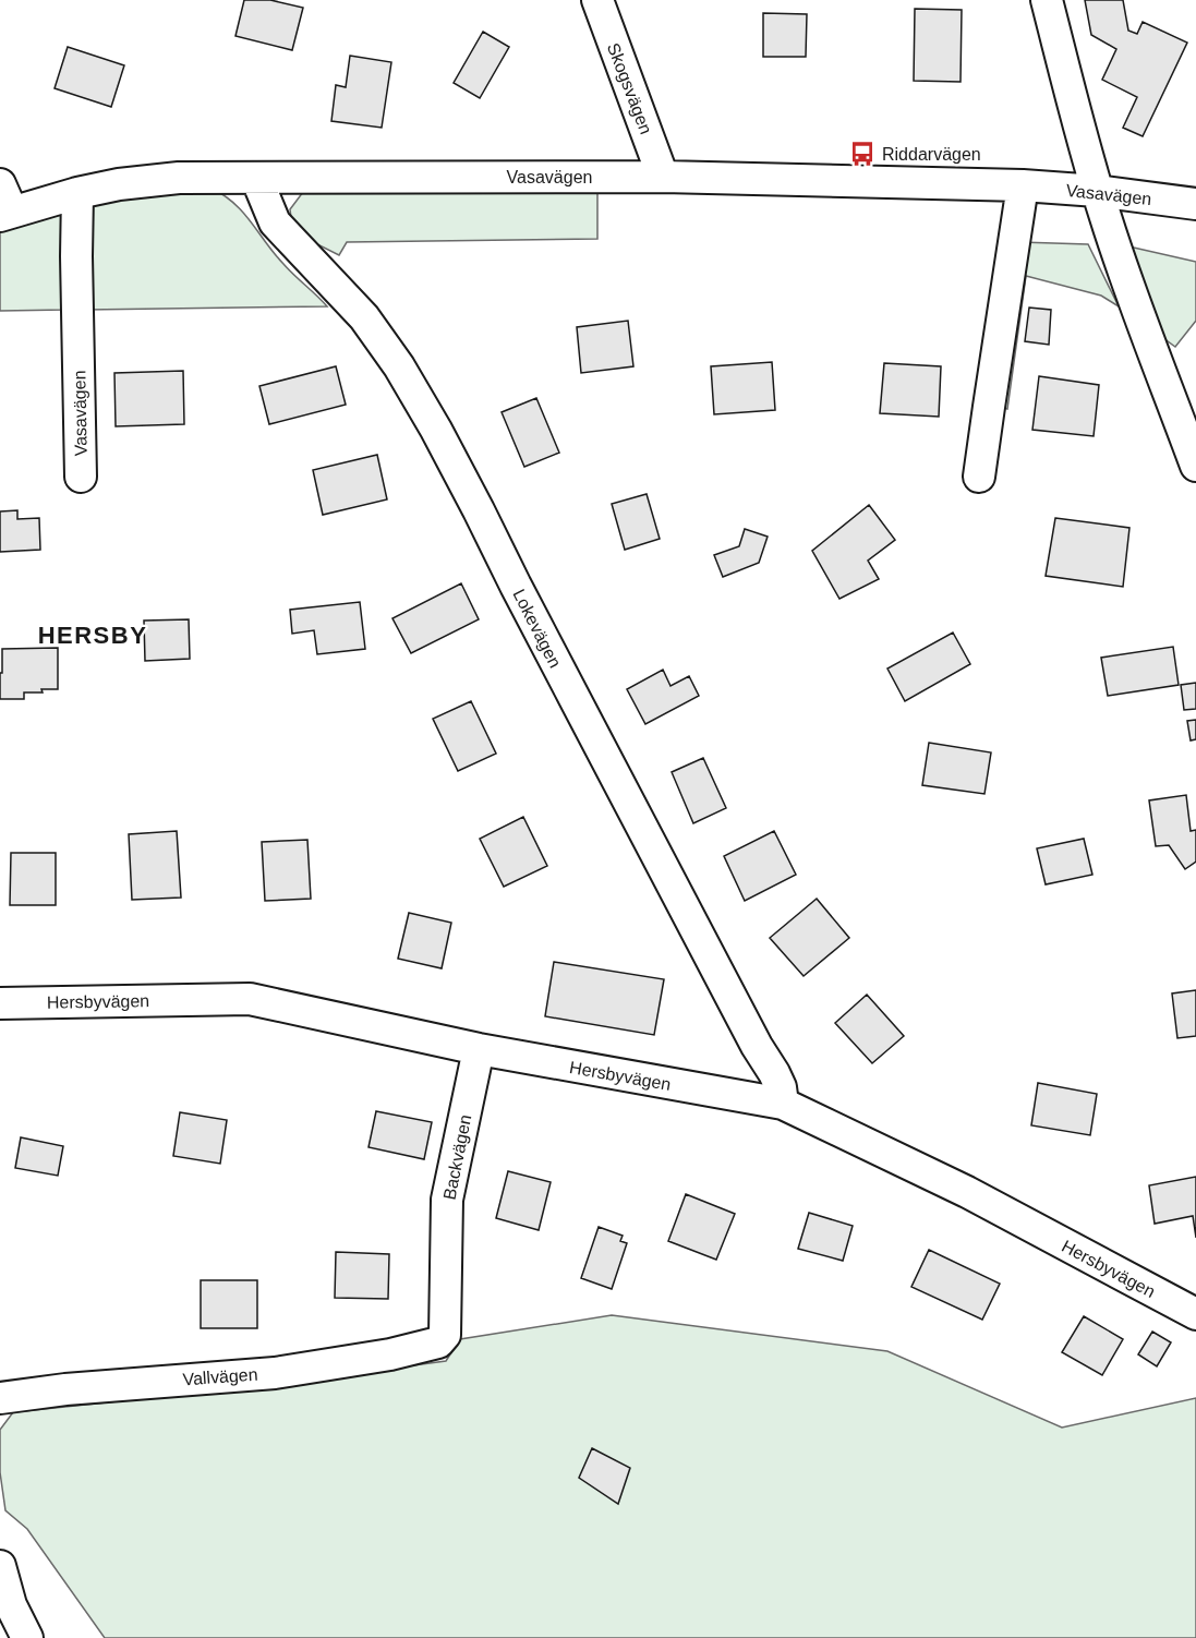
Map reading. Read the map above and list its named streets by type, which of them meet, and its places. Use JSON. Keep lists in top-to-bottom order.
{
  "streets": {
    "street": [
      "Skogsvägen",
      "Vasavägen",
      "Lokevägen",
      "Hersbyvägen",
      "Backvägen",
      "Vallvägen"
    ]
  },
  "crossings": [
    ["Skogsvägen", "Vasavägen"],
    ["Vasavägen", "Lokevägen"],
    ["Lokevägen", "Hersbyvägen"],
    ["Hersbyvägen", "Backvägen"],
    ["Backvägen", "Vallvägen"]
  ],
  "districts": ["HERSBY"],
  "places": {
    "bus stop": ["Riddarvägen"]
  }
}
